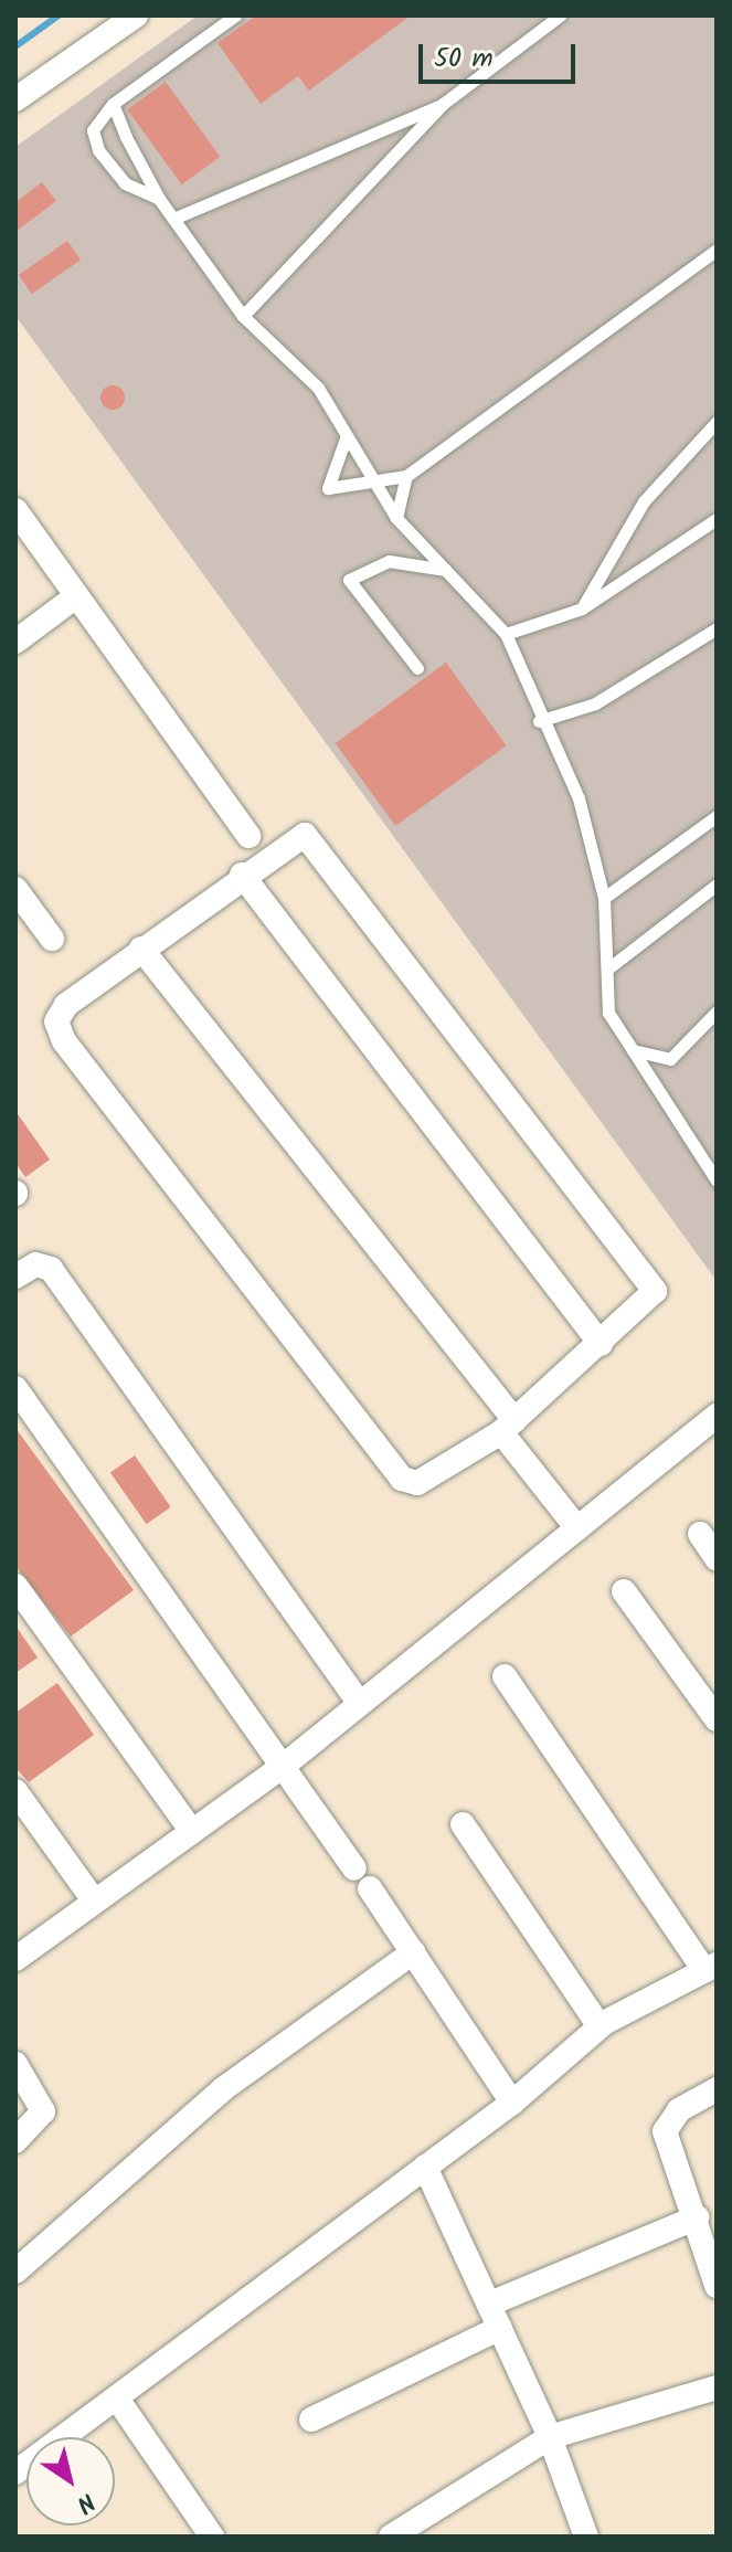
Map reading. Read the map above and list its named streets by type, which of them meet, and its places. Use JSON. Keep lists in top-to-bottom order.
{
  "scale_bar": "50 m",
  "north": "bottom right"
}
